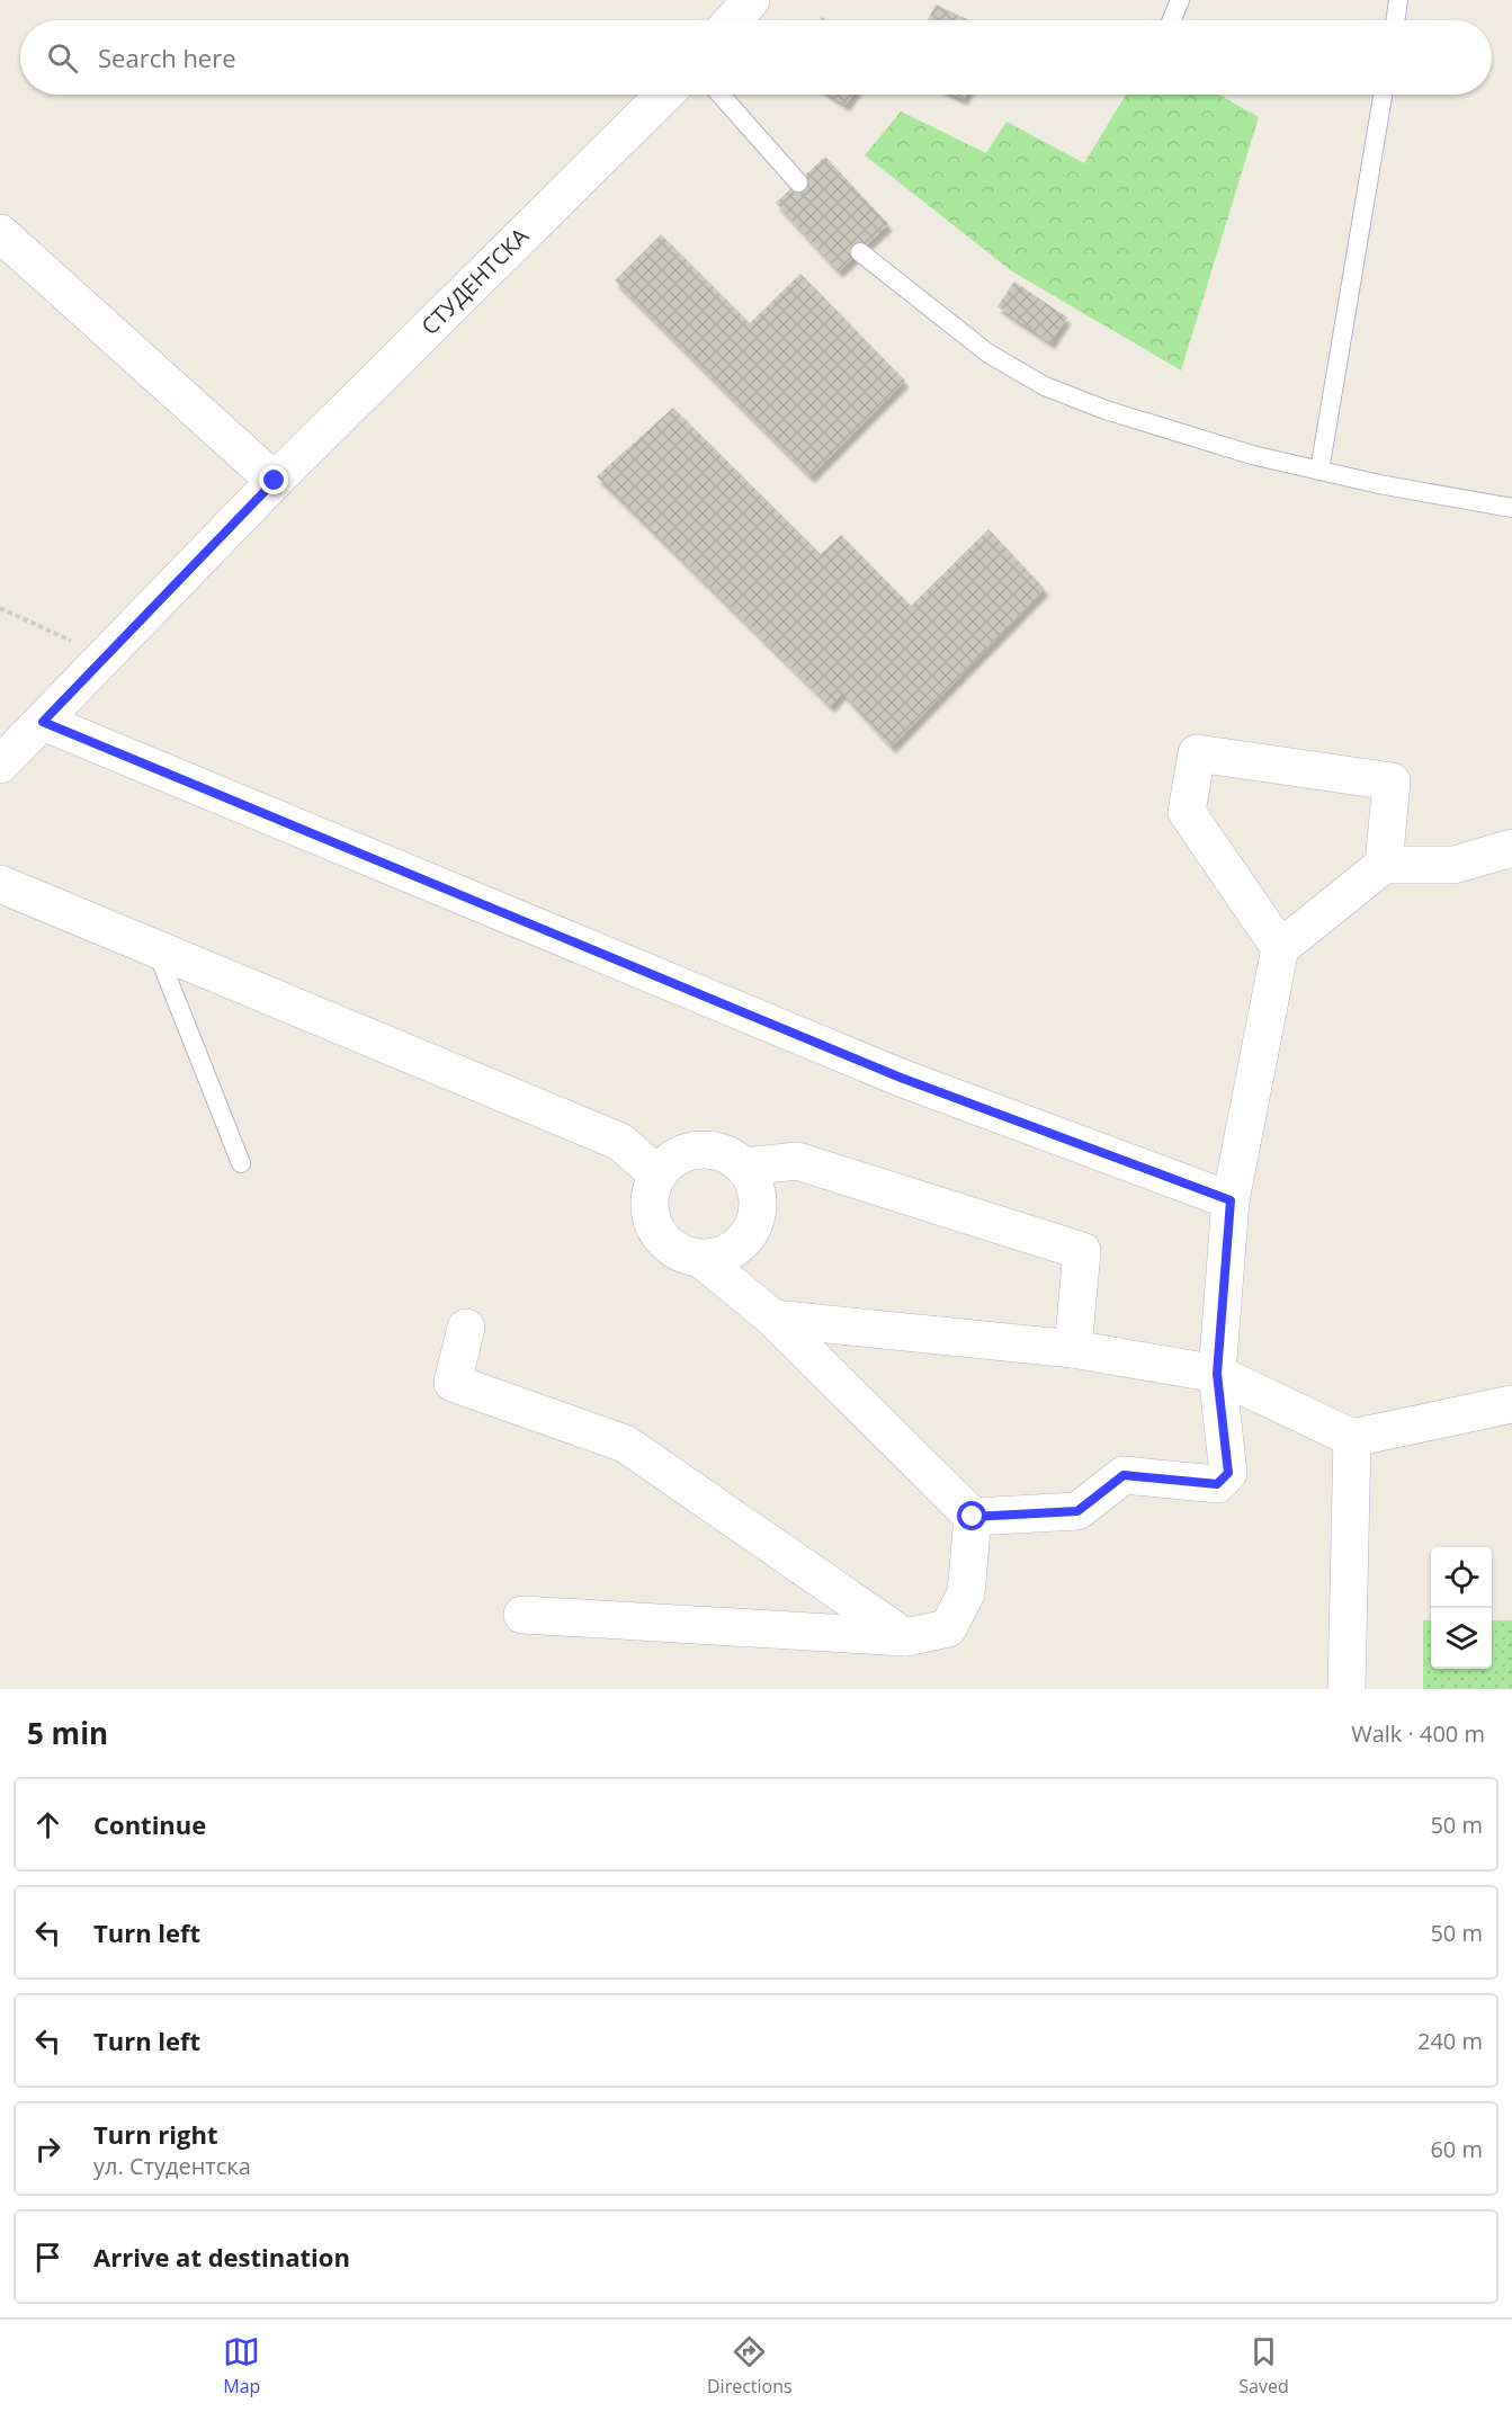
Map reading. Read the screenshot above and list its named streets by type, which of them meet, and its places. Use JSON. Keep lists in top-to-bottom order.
{
  "streets": {
    "street": ["СТУДЕНТСКА"]
  },
  "page": {
    "search": "Search here",
    "heading": ["5 min", "Walk · 400 m"],
    "list": [
      ["Continue", "50 m"],
      ["Turn left", "50 m"],
      ["Turn left", "240 m"],
      ["Turn right", "ул. Студентска", "60 m"],
      "Arrive at destination"
    ],
    "nav": ["Map", "Directions", "Saved"]
  }
}
